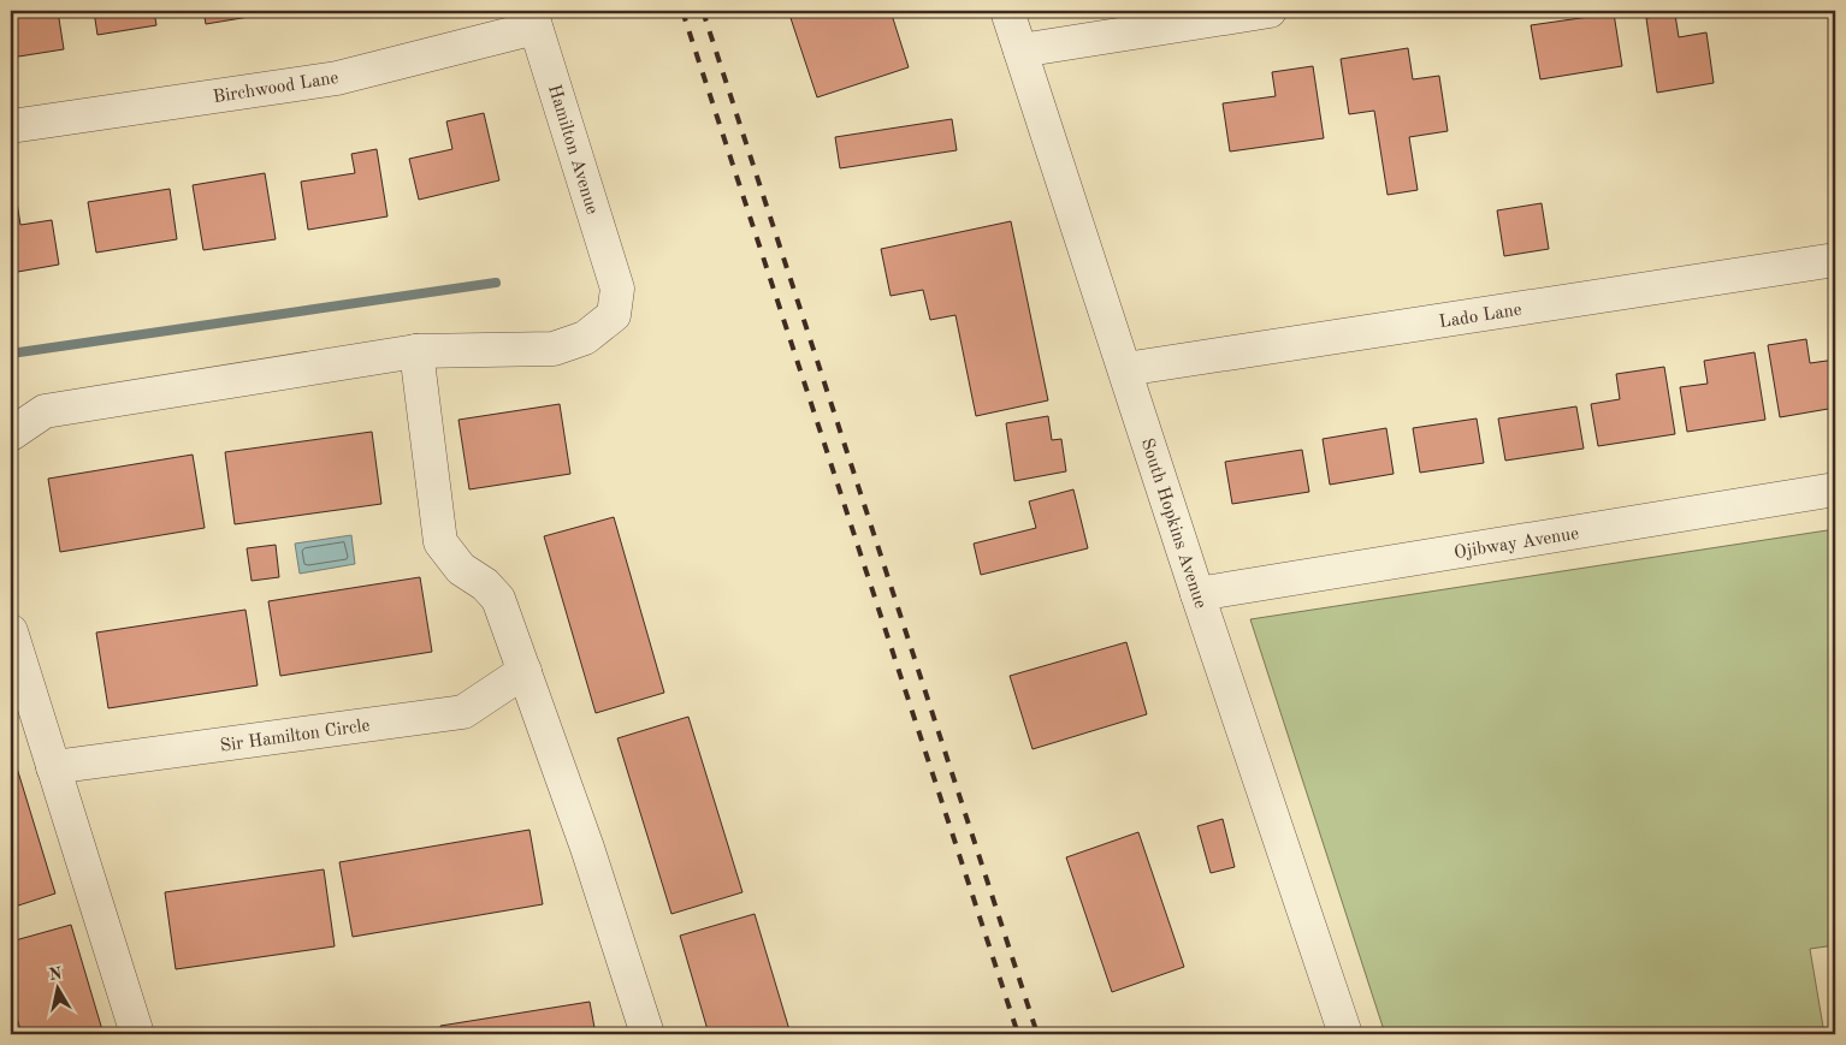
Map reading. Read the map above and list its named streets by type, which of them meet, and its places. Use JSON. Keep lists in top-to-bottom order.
{
  "streets": {
    "street": [
      "Birchwood Lane",
      "Hamilton Avenue",
      "Lado Lane",
      "South Hopkins Avenue",
      "Ojibway Avenue",
      "Sir Hamilton Circle"
    ]
  },
  "crossings": [
    ["Birchwood Lane", "Hamilton Avenue"],
    ["Lado Lane", "South Hopkins Avenue"],
    ["South Hopkins Avenue", "Ojibway Avenue"]
  ],
  "north": "top"
}
